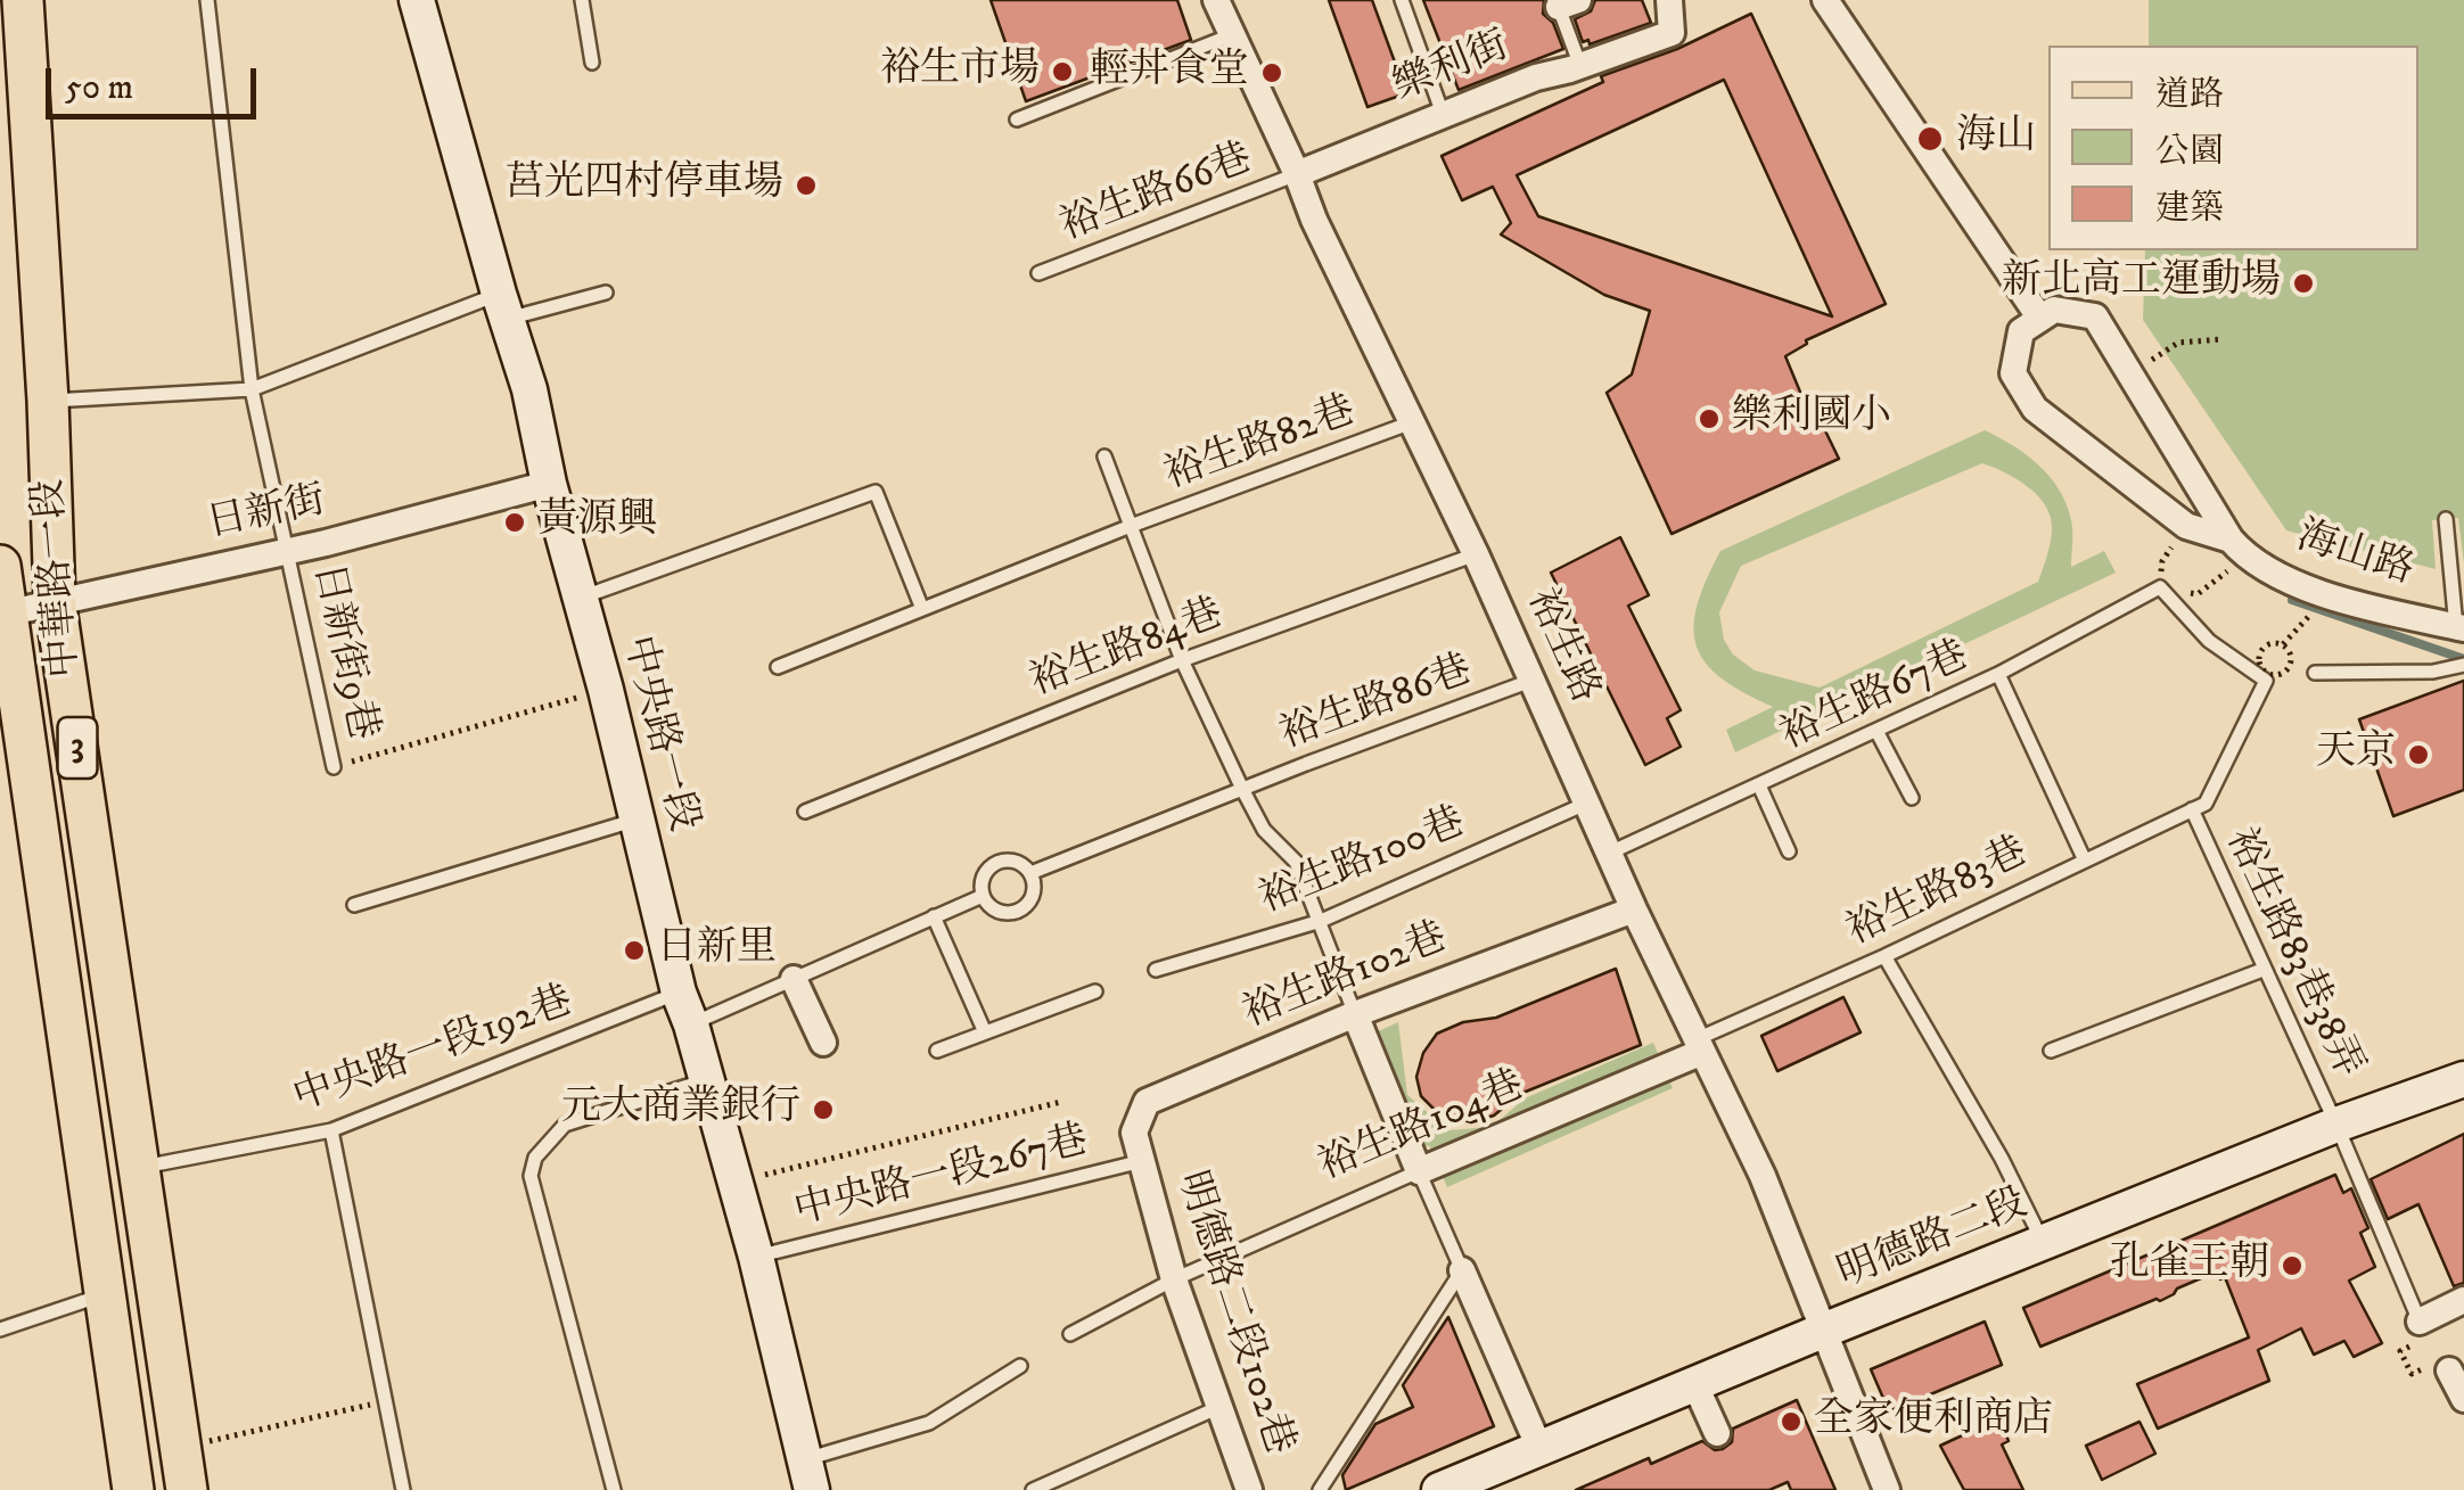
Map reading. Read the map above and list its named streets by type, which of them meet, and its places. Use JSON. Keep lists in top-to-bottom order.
{
  "streets": {
    "main road": ["中華路一段", "3"],
    "street": [
      "樂利街",
      "日新街",
      "海山路",
      "裕生路",
      "中央路一段",
      "裕生路102巷",
      "裕生路104巷",
      "明德路二段",
      "明德路二段102巷"
    ],
    "lane": [
      "裕生路66巷",
      "裕生路82巷",
      "裕生路84巷",
      "日新街9巷",
      "裕生路67巷",
      "裕生路86巷",
      "裕生路100巷",
      "裕生路83巷",
      "裕生路83巷38弄",
      "中央路一段192巷",
      "中央路一段267巷"
    ]
  },
  "crossings": [
    ["樂利街", "裕生路66巷"],
    ["樂利街", "裕生路"],
    ["裕生路66巷", "裕生路"],
    ["裕生路82巷", "裕生路"],
    ["日新街", "中華路一段"],
    ["日新街", "日新街9巷"],
    ["日新街", "中央路一段"],
    ["中華路一段", "中央路一段192巷"],
    ["裕生路", "裕生路84巷"],
    ["裕生路", "裕生路67巷"],
    ["裕生路", "裕生路86巷"],
    ["裕生路", "裕生路100巷"],
    ["裕生路", "裕生路83巷"],
    ["裕生路", "裕生路102巷"],
    ["裕生路", "裕生路104巷"],
    ["裕生路", "明德路二段"],
    ["裕生路86巷", "中央路一段192巷"],
    ["中央路一段", "中央路一段192巷"],
    ["中央路一段", "中央路一段267巷"],
    ["裕生路83巷", "裕生路83巷38弄"],
    ["裕生路83巷", "裕生路104巷"],
    ["裕生路83巷38弄", "明德路二段"],
    ["裕生路102巷", "中央路一段267巷"],
    ["裕生路102巷", "明德路二段102巷"],
    ["裕生路104巷", "明德路二段102巷"],
    ["中央路一段267巷", "明德路二段102巷"]
  ],
  "places": [
    "裕生市場",
    "輕丼食堂",
    "海山",
    "莒光四村停車場",
    "新北高工運動場",
    "樂利國小",
    "黃源興",
    "天京",
    "日新里",
    "元大商業銀行",
    "孔雀王朝",
    "全家便利商店"
  ],
  "legend": ["道路", "公園", "建築"],
  "scale_bar": "50 m"
}
